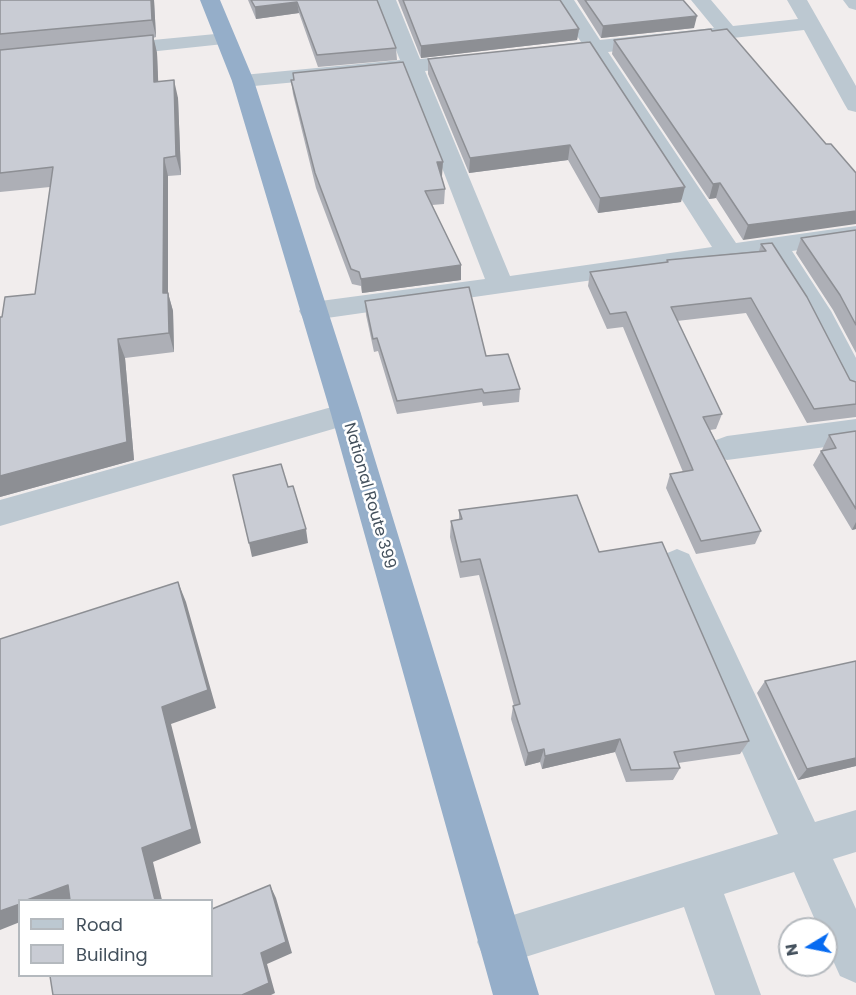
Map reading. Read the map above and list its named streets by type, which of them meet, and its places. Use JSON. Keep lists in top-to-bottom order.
{
  "streets": {
    "highway": ["National Route 399"]
  },
  "legend": ["Road", "Building"],
  "north": "left"
}
